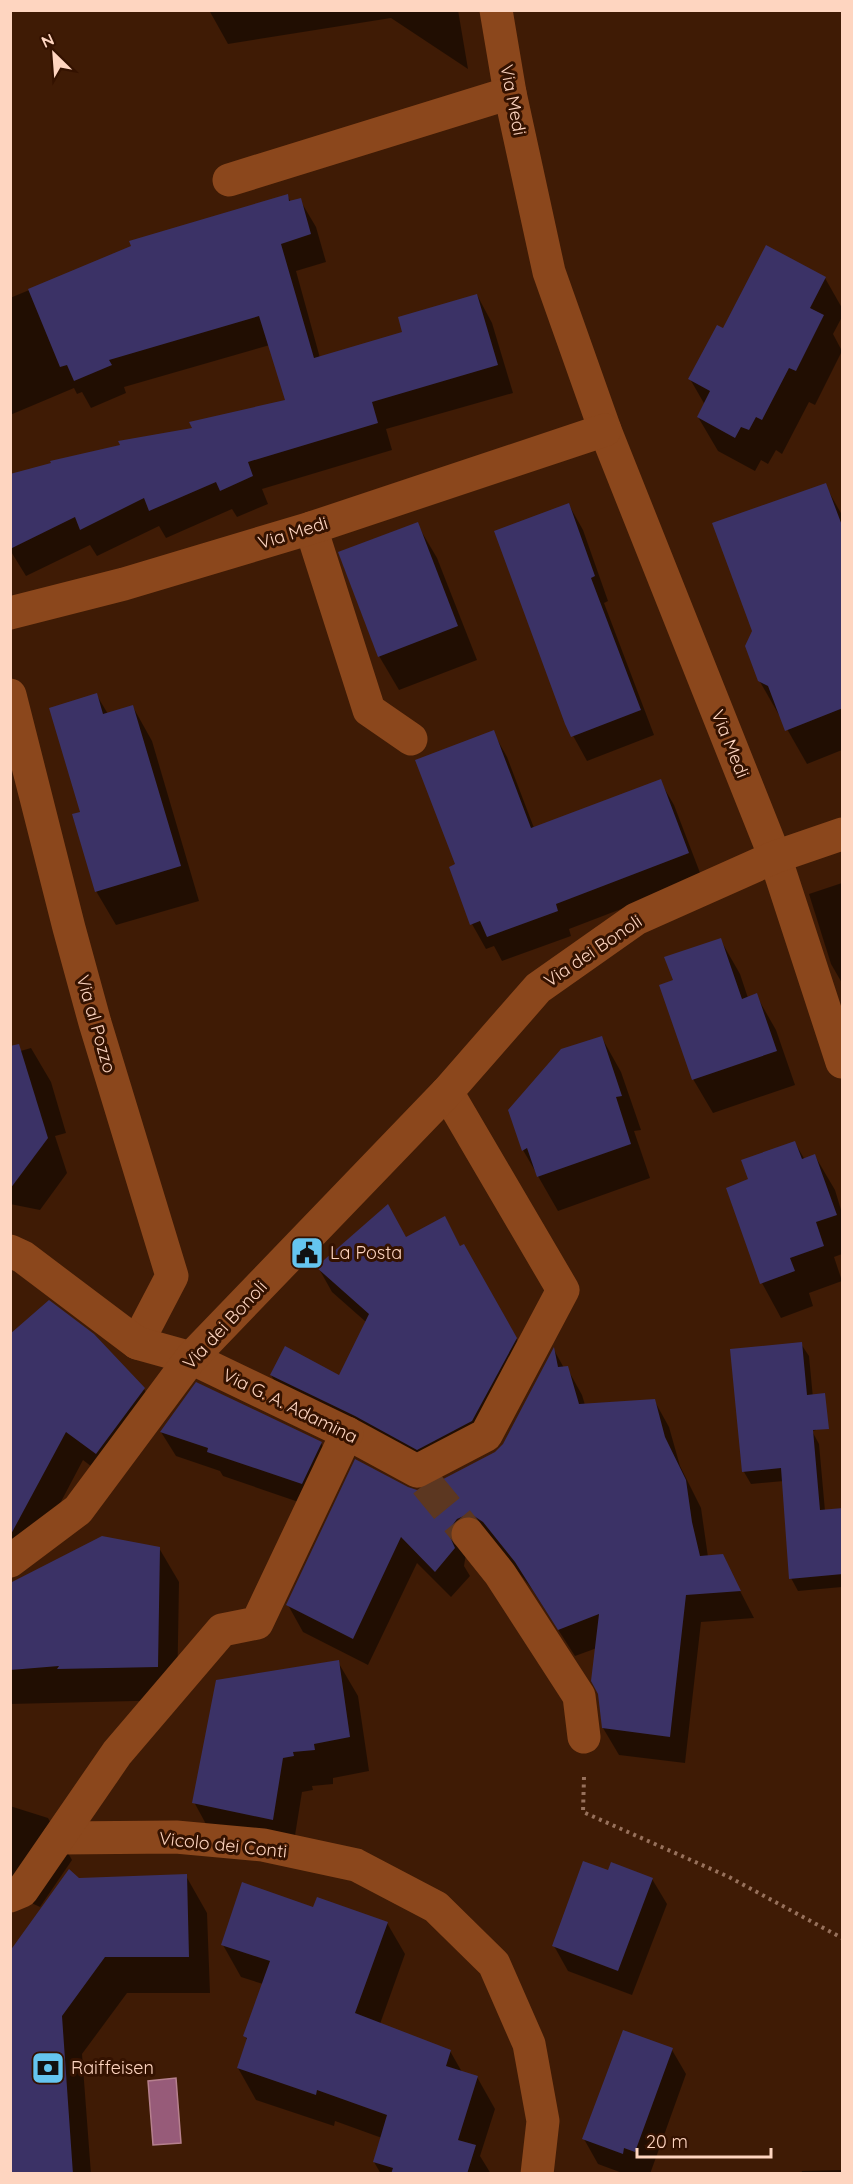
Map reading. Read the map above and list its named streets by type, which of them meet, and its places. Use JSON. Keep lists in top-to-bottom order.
{
  "streets": {
    "street": [
      "Via Medi",
      "Via dei Bonoli",
      "Via al Pozzo",
      "Via G. A. Adamina",
      "Vicolo dei Conti"
    ]
  },
  "crossings": [
    ["Via Medi", "Via dei Bonoli"],
    ["Via dei Bonoli", "Via G. A. Adamina"],
    ["Via al Pozzo", "Via G. A. Adamina"]
  ],
  "places": {
    "public building": ["La Posta"],
    "bank": ["Raiffeisen"]
  },
  "scale_bar": "20 m",
  "north": "top left"
}
